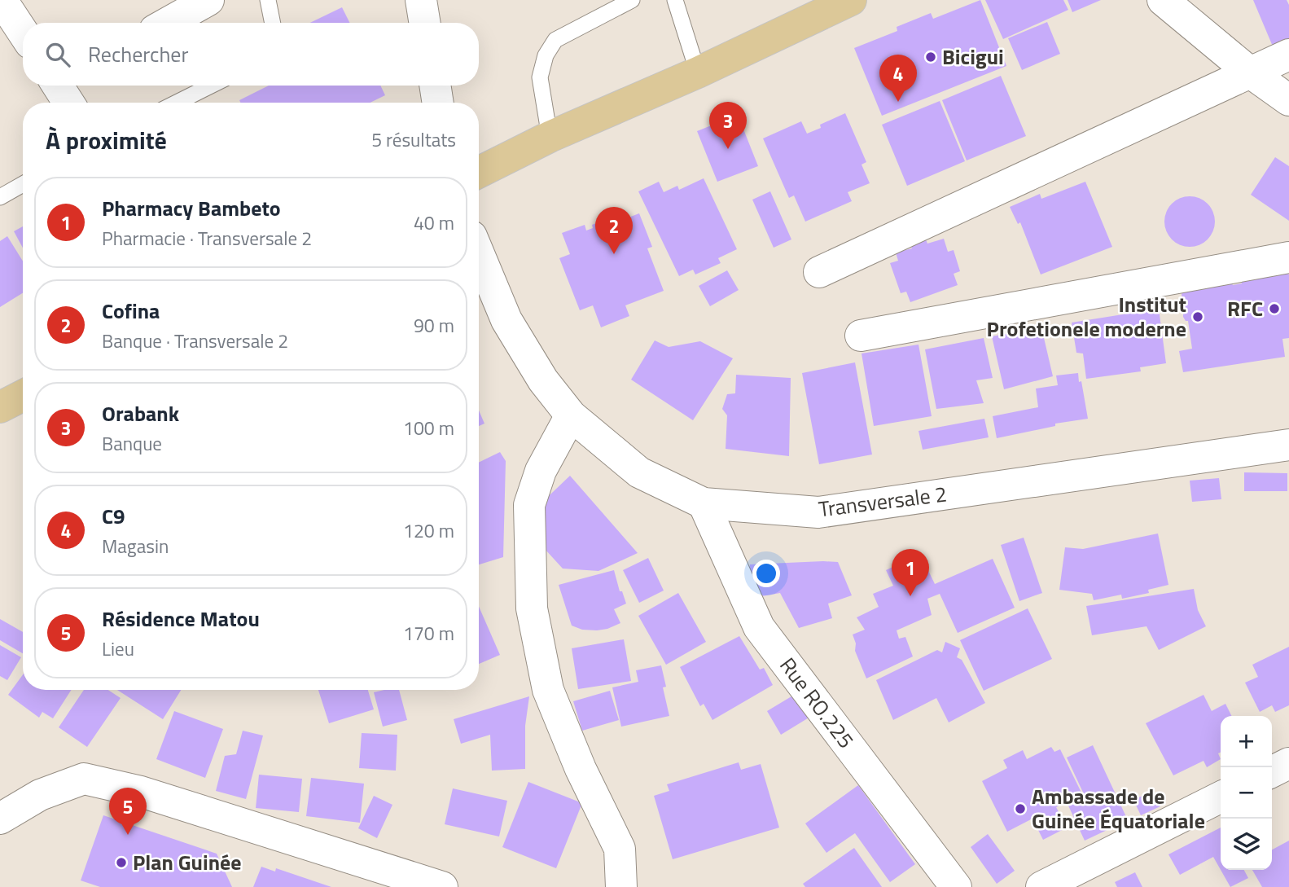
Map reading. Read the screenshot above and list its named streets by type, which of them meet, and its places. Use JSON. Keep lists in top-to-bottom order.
{
  "streets": {
    "street": ["Transversale 2", "Rue RO.225"]
  },
  "crossings": [
    ["Transversale 2", "Rue RO.225"]
  ],
  "places": [
    "Bicigui",
    "RFC",
    "Institut Profetionele moderne",
    "Ambassade de Guinée Équatoriale",
    "Plan Guinée"
  ],
  "page": {
    "search": "Rechercher",
    "pins": [
      "4",
      "3",
      "2",
      "1",
      "5"
    ],
    "heading": ["À proximité", "5 résultats"],
    "list": [
      {
        "mark": "1",
        "name": "Pharmacy Bambeto",
        "note": "Pharmacie · Transversale 2",
        "value": "40 m"
      },
      {
        "mark": "2",
        "name": "Cofina",
        "note": "Banque · Transversale 2",
        "value": "90 m"
      },
      {
        "mark": "3",
        "name": "Orabank",
        "note": "Banque",
        "value": "100 m"
      },
      {
        "mark": "4",
        "name": "C9",
        "note": "Magasin",
        "value": "120 m"
      },
      {
        "mark": "5",
        "name": "Résidence Matou",
        "note": "Lieu",
        "value": "170 m"
      }
    ],
    "map_buttons": ["+", "−"]
  }
}
